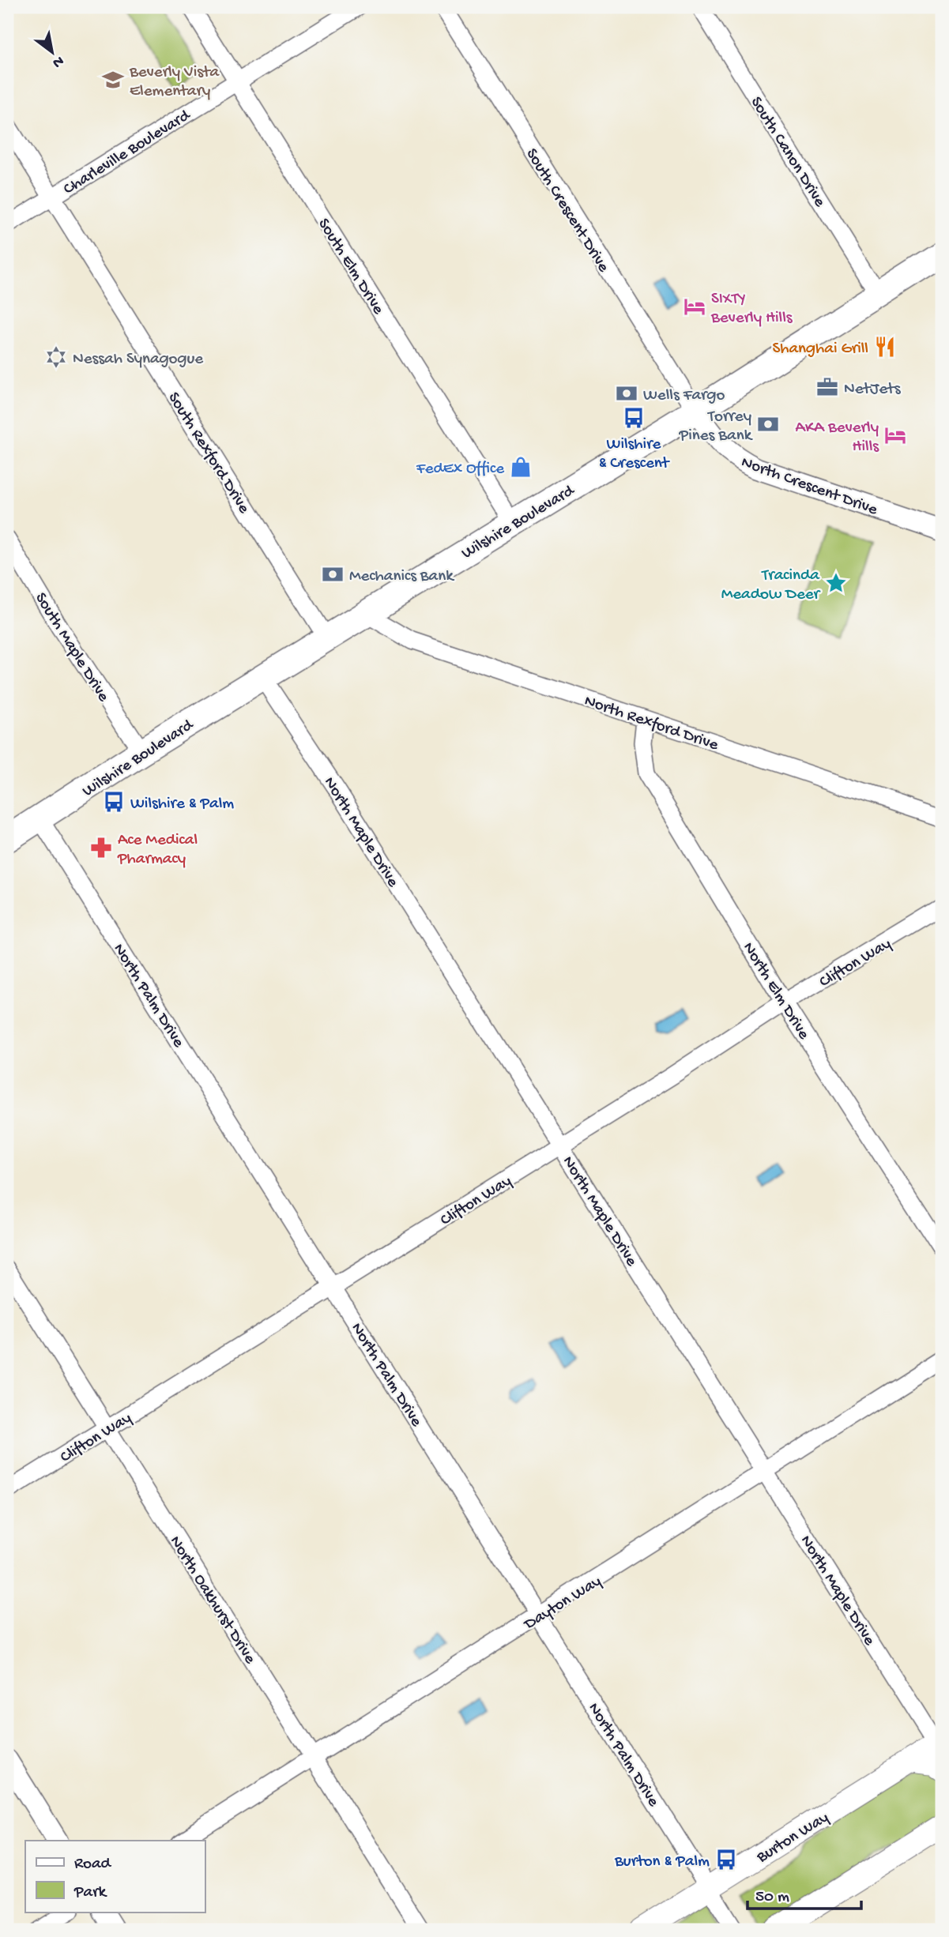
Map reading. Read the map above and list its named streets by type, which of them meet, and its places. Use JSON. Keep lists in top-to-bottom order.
{
  "streets": {
    "main road": ["Wilshire Boulevard", "Burton Way"],
    "street": [
      "Charleville Boulevard",
      "South Canon Drive",
      "South Crescent Drive",
      "South Elm Drive",
      "South Rexford Drive",
      "North Crescent Drive",
      "South Maple Drive",
      "North Rexford Drive",
      "North Maple Drive",
      "Clifton Way",
      "North Elm Drive",
      "North Palm Drive",
      "North Oakhurst Drive",
      "Dayton Way"
    ]
  },
  "crossings": [
    ["Charleville Boulevard", "South Elm Drive"],
    ["Charleville Boulevard", "South Rexford Drive"],
    ["South Canon Drive", "Wilshire Boulevard"],
    ["South Crescent Drive", "North Crescent Drive"],
    ["South Crescent Drive", "Wilshire Boulevard"],
    ["South Elm Drive", "Wilshire Boulevard"],
    ["South Rexford Drive", "Wilshire Boulevard"],
    ["North Crescent Drive", "Wilshire Boulevard"],
    ["Wilshire Boulevard", "South Maple Drive"],
    ["Wilshire Boulevard", "North Rexford Drive"],
    ["Wilshire Boulevard", "North Maple Drive"],
    ["Wilshire Boulevard", "North Palm Drive"],
    ["North Rexford Drive", "North Elm Drive"],
    ["North Maple Drive", "Clifton Way"],
    ["North Maple Drive", "Dayton Way"],
    ["North Maple Drive", "Burton Way"],
    ["Clifton Way", "North Elm Drive"],
    ["Clifton Way", "North Palm Drive"],
    ["Clifton Way", "North Oakhurst Drive"],
    ["North Palm Drive", "Dayton Way"],
    ["North Palm Drive", "Burton Way"],
    ["North Oakhurst Drive", "Dayton Way"]
  ],
  "places": {
    "school or university": ["Beverly Vista Elementary"],
    "hotel": ["SIXTY Beverly Hills", "AKA Beverly Hills"],
    "restaurant": ["Shanghai Grill"],
    "synagogue": ["Nessah Synagogue"],
    "office": ["NetJets"],
    "bank": ["Wells Fargo", "Torrey Pines Bank", "Mechanics Bank"],
    "bus stop": ["Wilshire & Crescent", "Wilshire & Palm", "Burton & Palm"],
    "shop": ["FedEx Office"],
    "place": ["Tracinda Meadow Deer"],
    "pharmacy": ["Ace Medical Pharmacy"]
  },
  "legend": ["Road", "Park"],
  "scale_bar": "50 m",
  "north": "bottom right"
}
